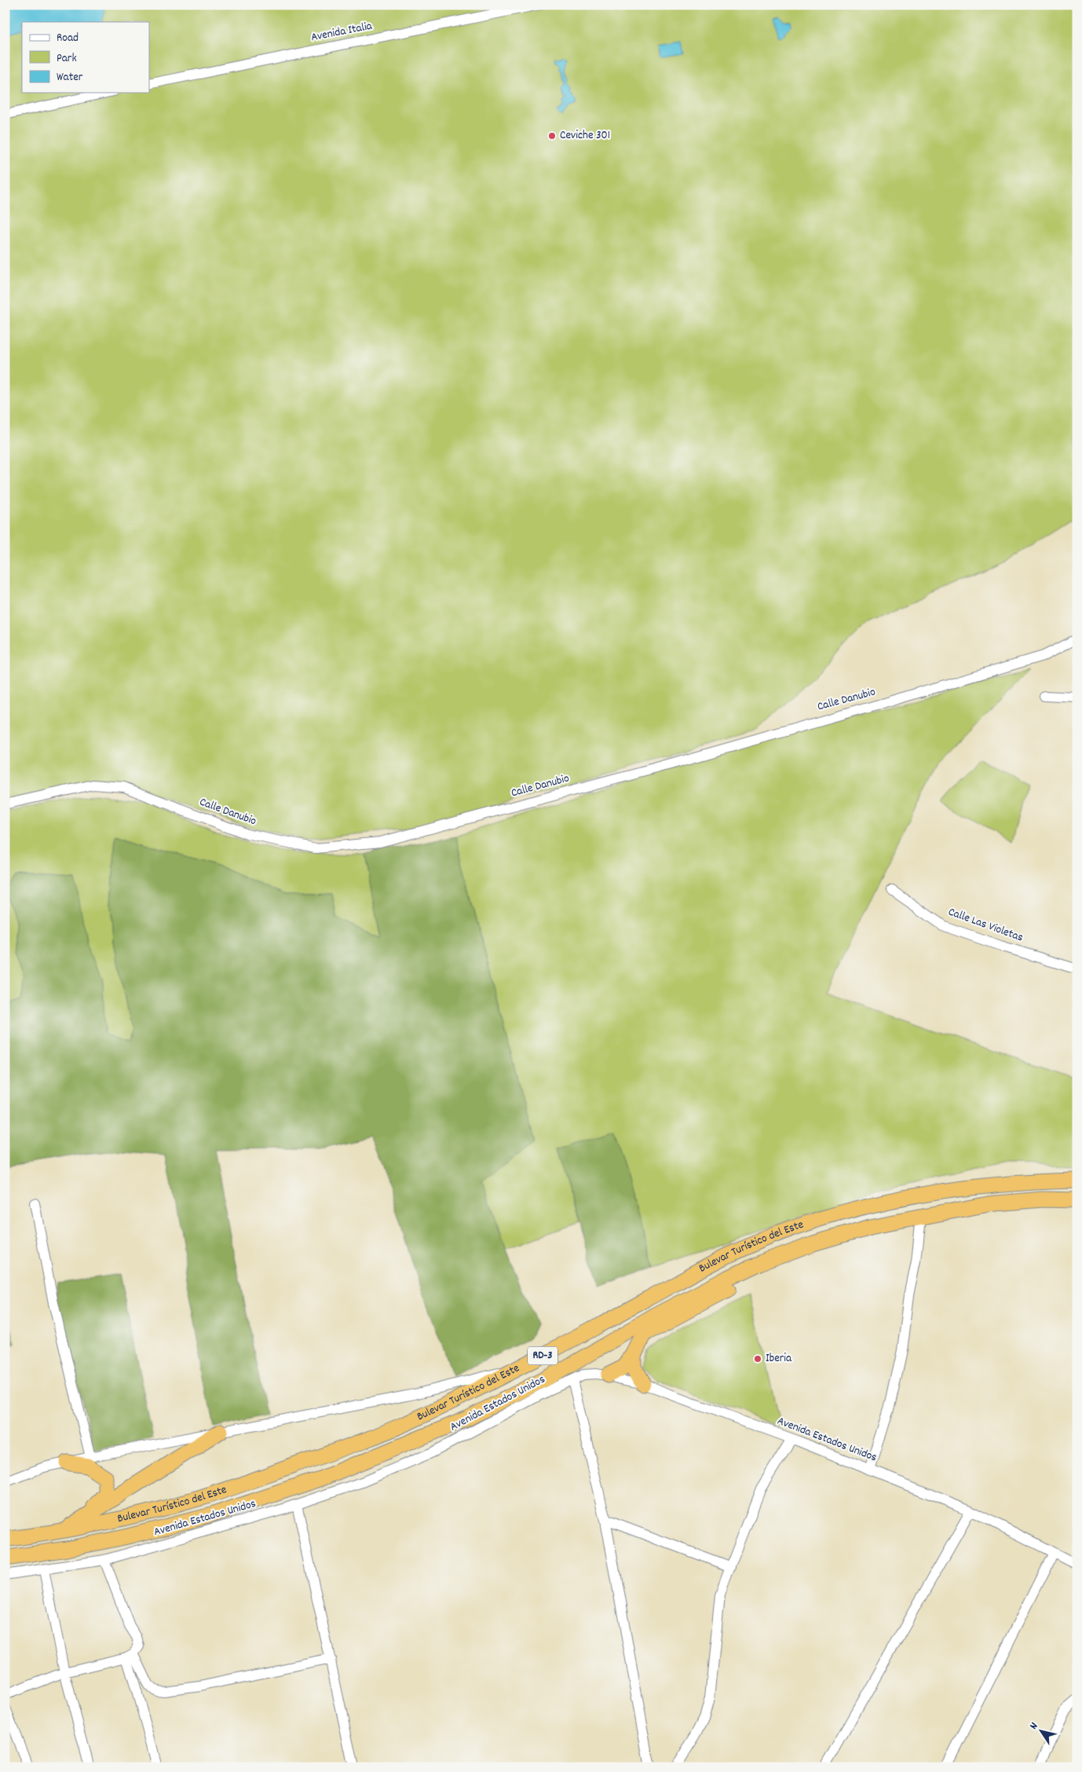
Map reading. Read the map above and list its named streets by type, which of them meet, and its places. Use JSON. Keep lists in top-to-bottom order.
{
  "streets": {
    "highway": ["Bulevar Turístico del Este", "RD-3"],
    "street": [
      "Avenida Italia",
      "Calle Danubio",
      "Calle Las Violetas",
      "Avenida Estados Unidos"
    ]
  },
  "crossings": [
    ["Bulevar Turístico del Este", "Avenida Estados Unidos"]
  ],
  "places": ["Ceviche 301", "Iberia"],
  "legend": ["Road", "Park", "Water"],
  "north": "top left"
}
